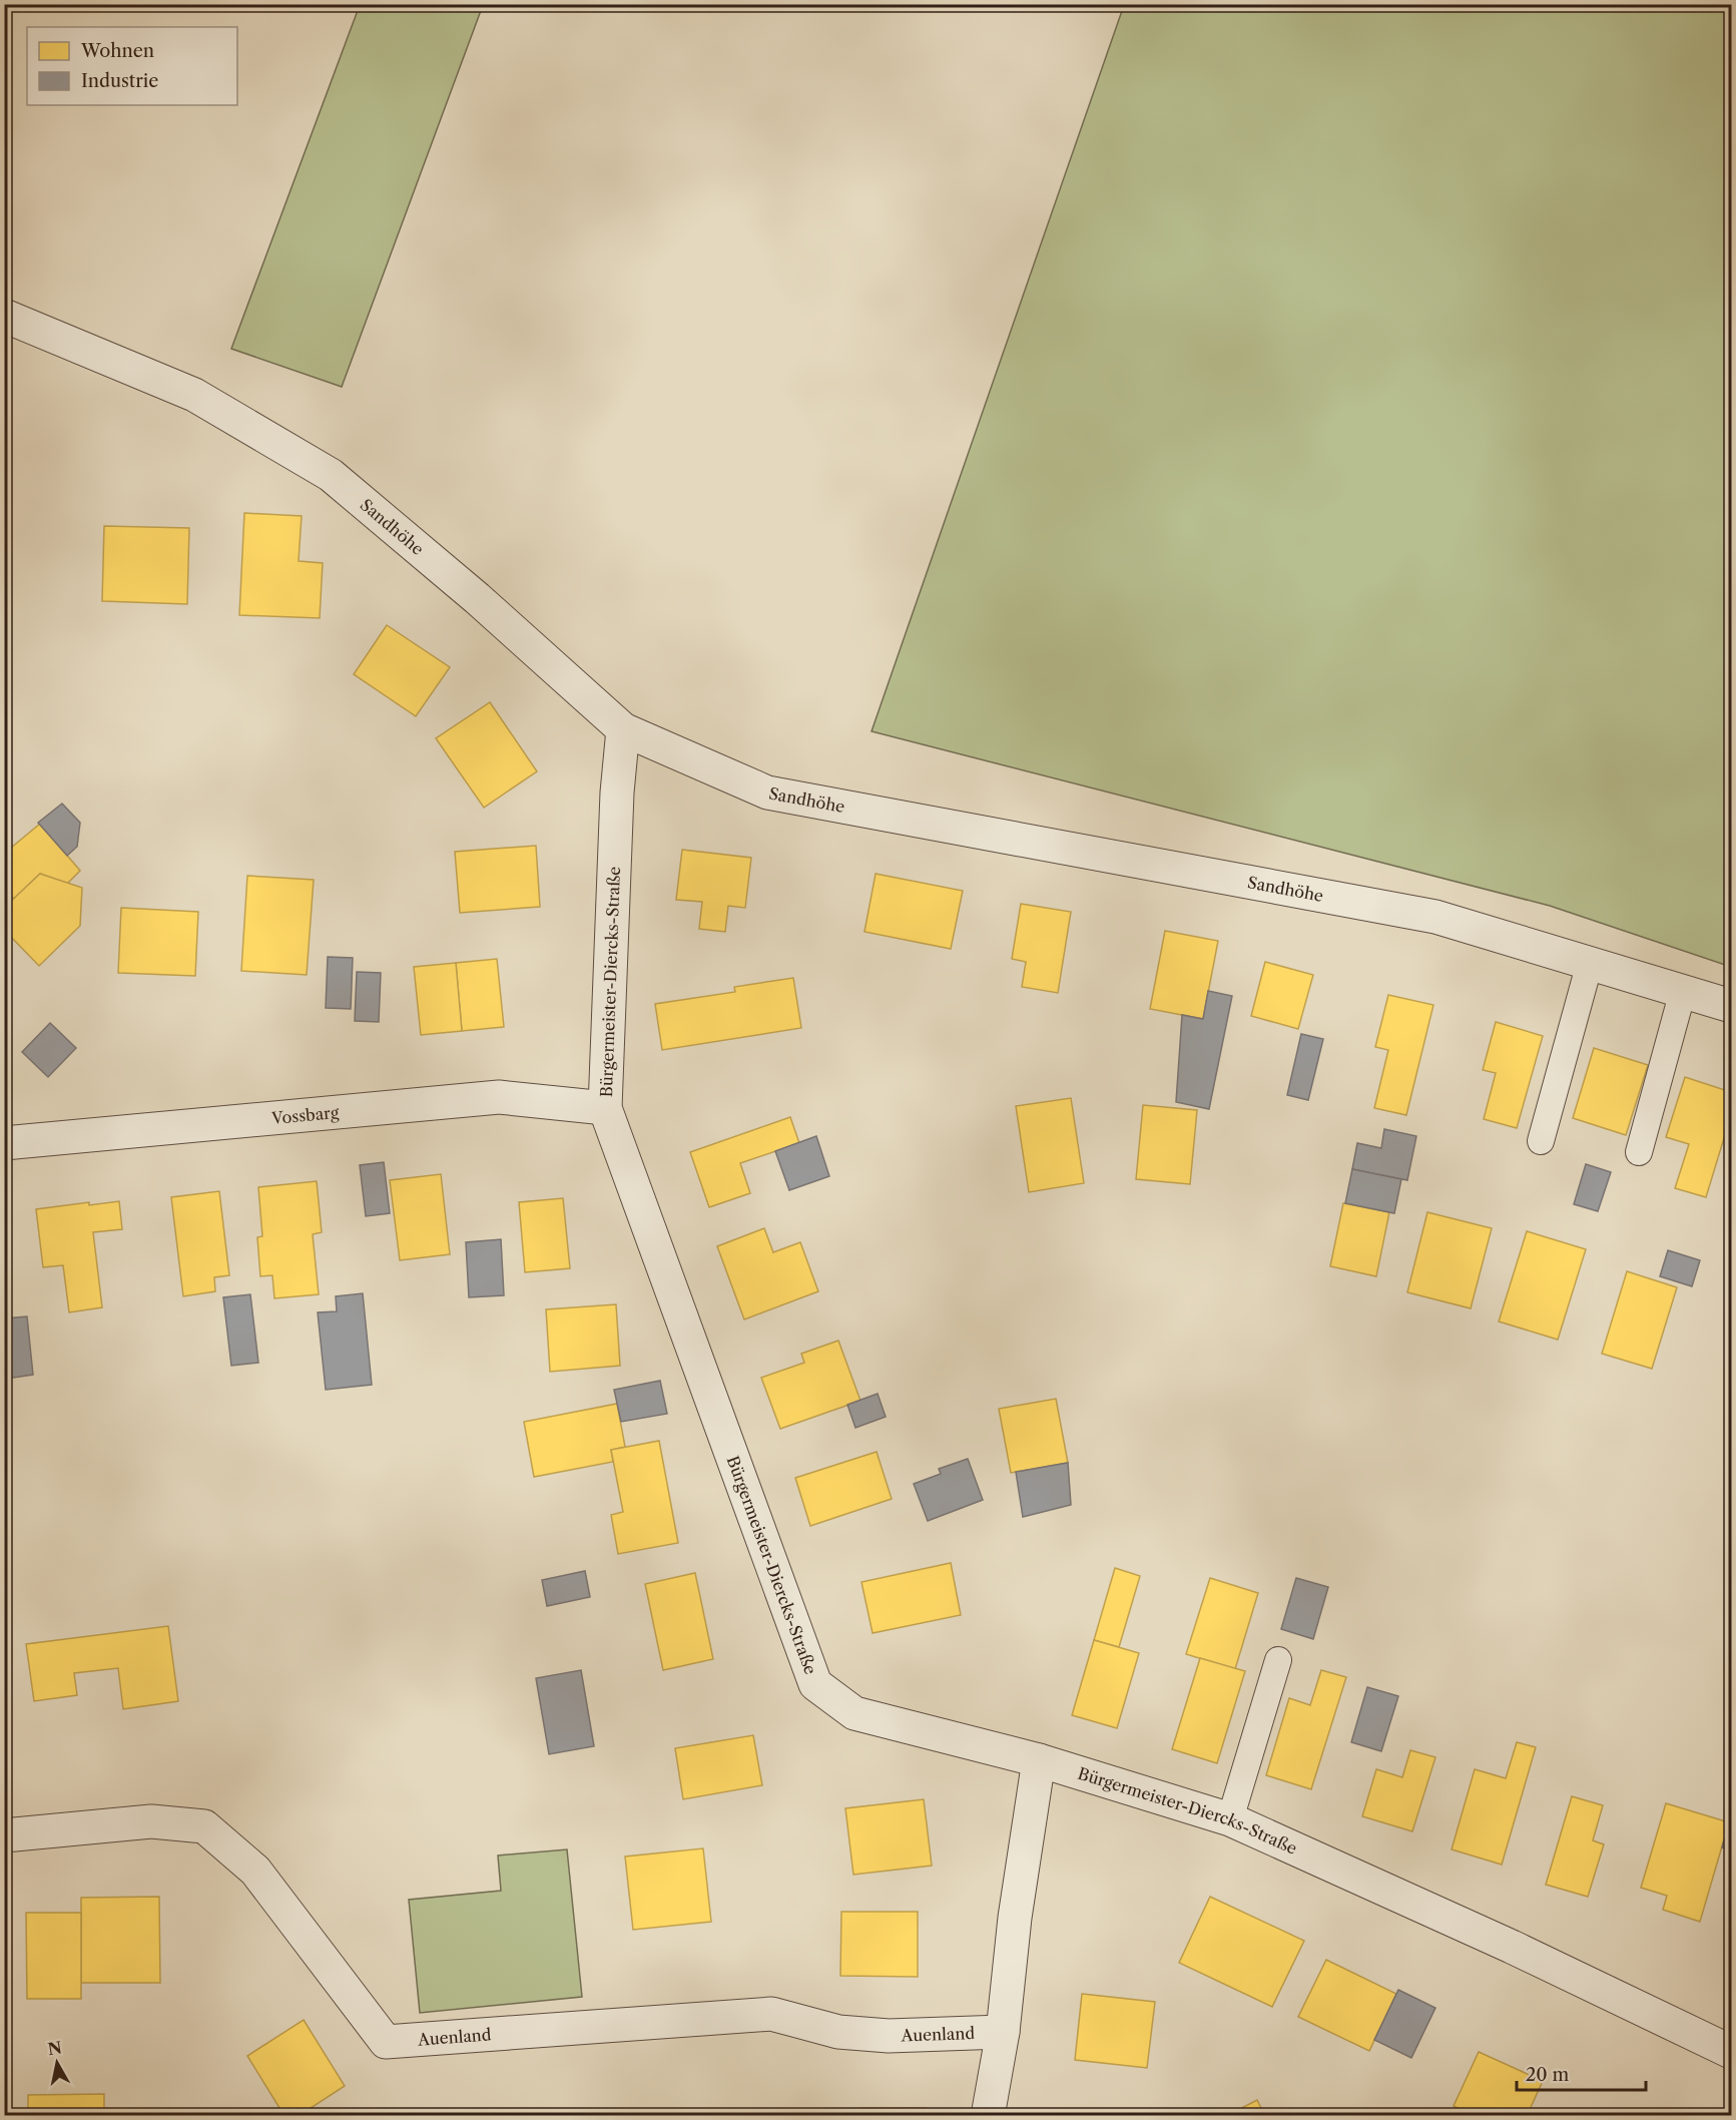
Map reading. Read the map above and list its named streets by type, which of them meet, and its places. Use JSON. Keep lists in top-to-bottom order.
{
  "streets": {
    "street": [
      "Sandhöhe",
      "Bürgermeister-Diercks-Straße",
      "Vossbarg",
      "Auenland"
    ]
  },
  "crossings": [
    ["Sandhöhe", "Bürgermeister-Diercks-Straße"],
    ["Bürgermeister-Diercks-Straße", "Vossbarg"]
  ],
  "legend": ["Wohnen", "Industrie"],
  "scale_bar": "20 m",
  "north": "top"
}
